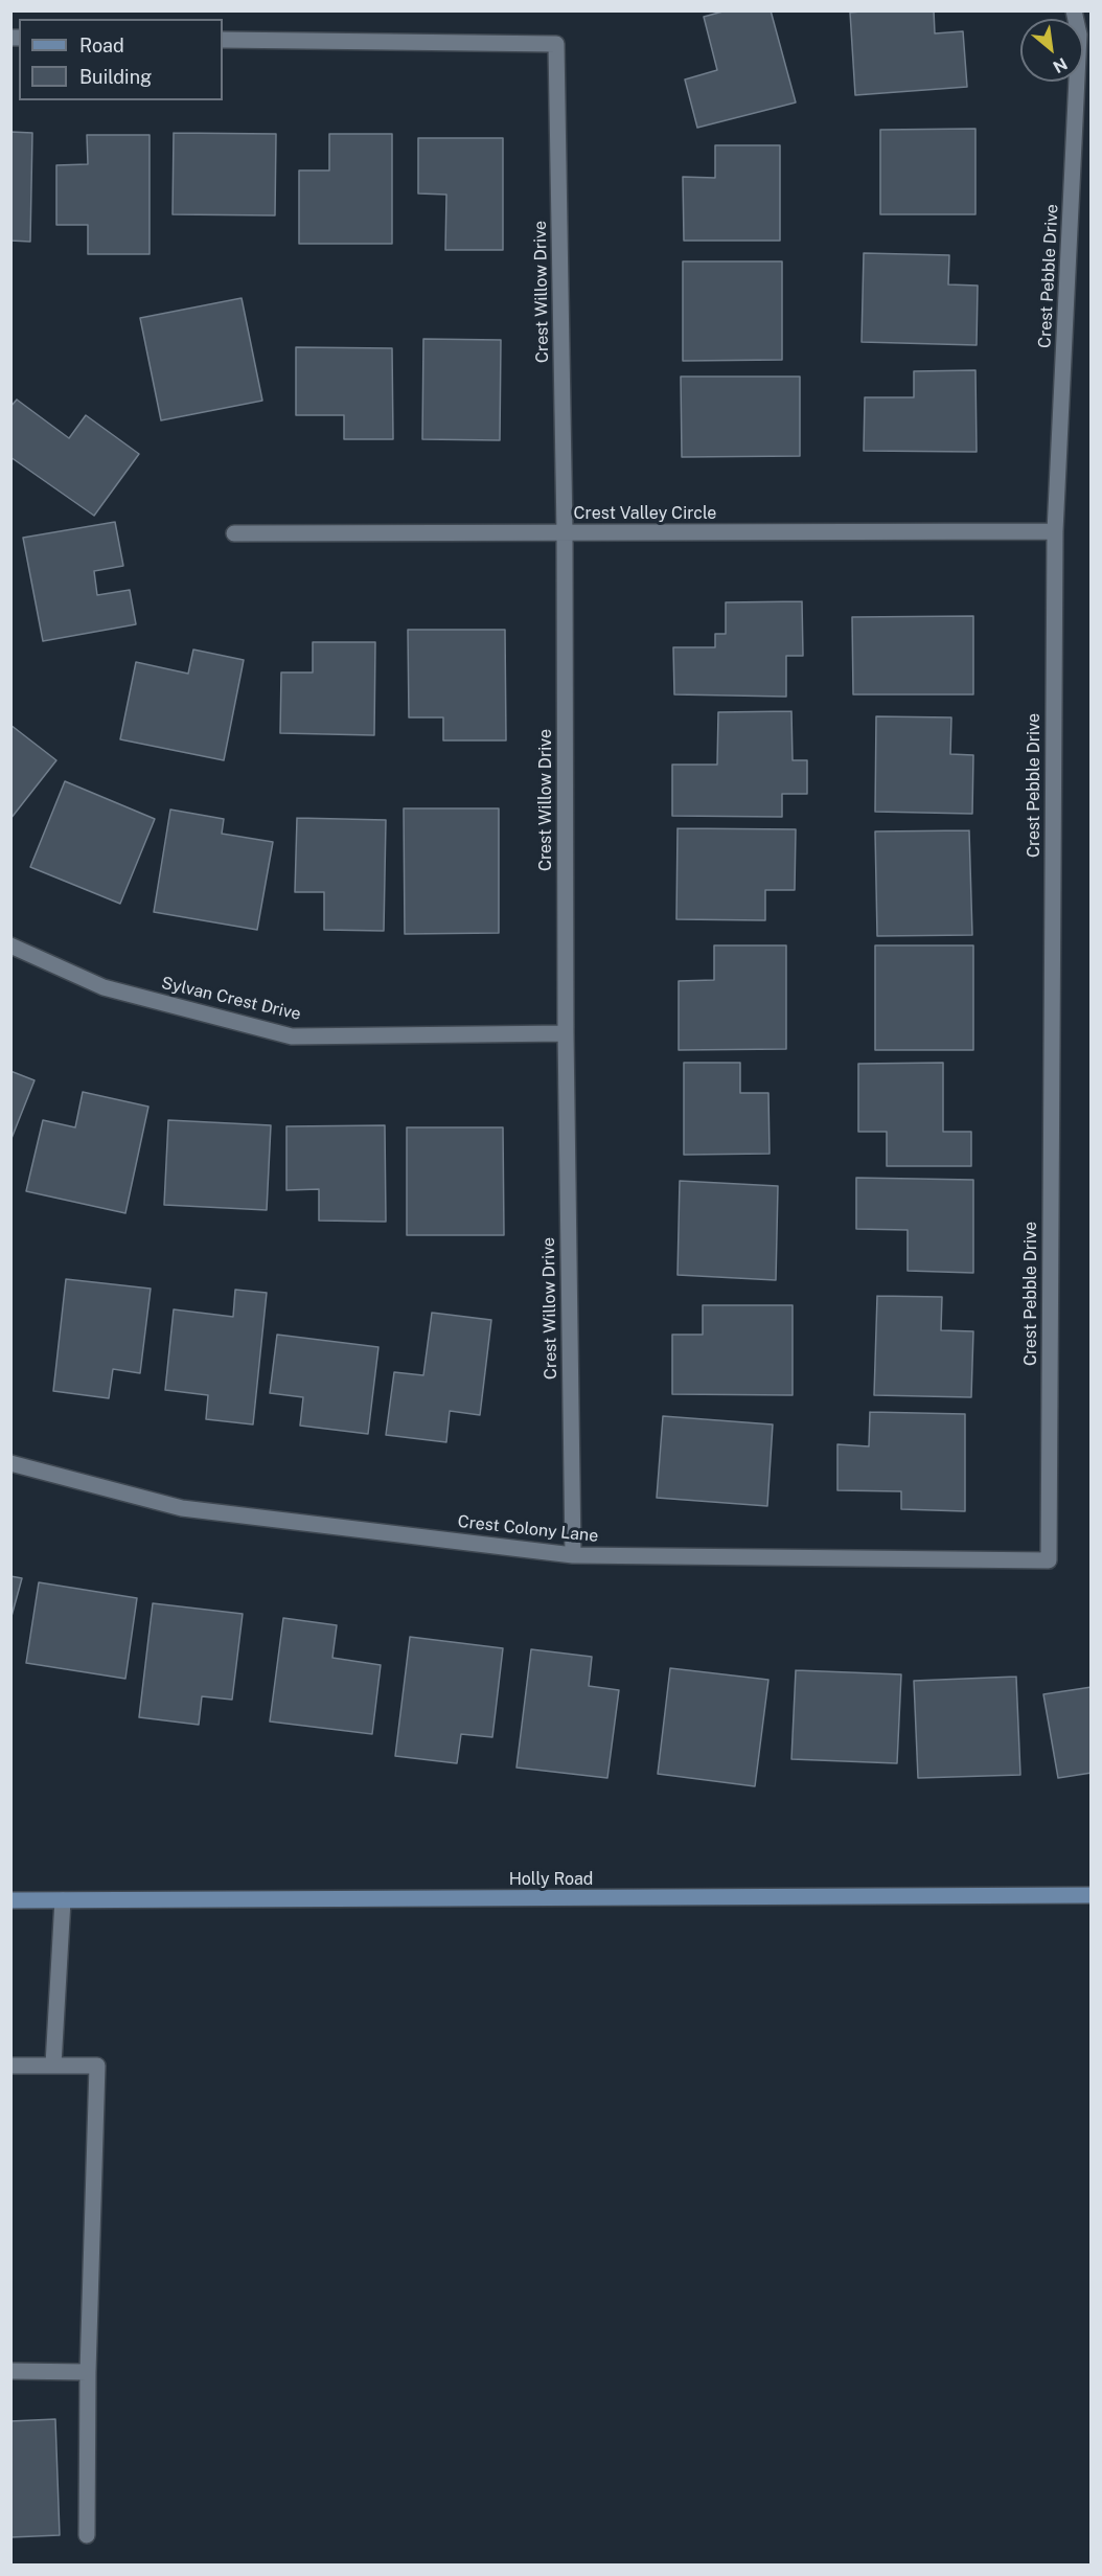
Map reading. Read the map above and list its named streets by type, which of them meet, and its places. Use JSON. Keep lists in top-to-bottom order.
{
  "streets": {
    "main road": ["Holly Road"],
    "street": [
      "Crest Pebble Drive",
      "Crest Willow Drive",
      "Crest Valley Circle",
      "Sylvan Crest Drive",
      "Crest Colony Lane"
    ]
  },
  "crossings": [
    ["Crest Pebble Drive", "Crest Valley Circle"],
    ["Crest Pebble Drive", "Crest Colony Lane"],
    ["Crest Willow Drive", "Crest Valley Circle"],
    ["Crest Willow Drive", "Sylvan Crest Drive"],
    ["Crest Willow Drive", "Crest Colony Lane"]
  ],
  "legend": ["Road", "Building"],
  "north": "bottom right"
}
